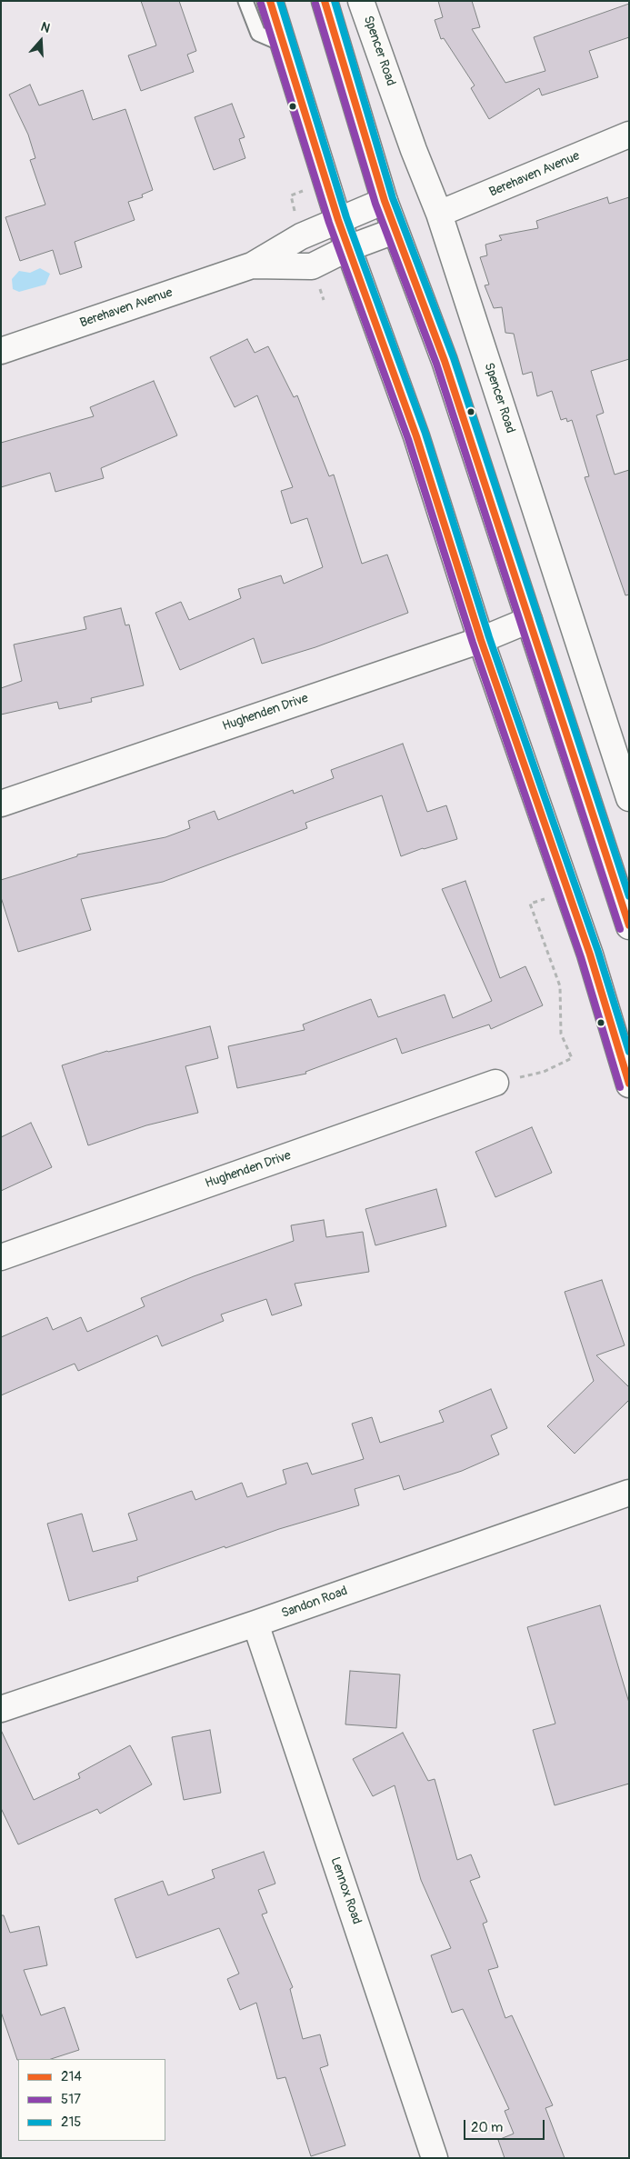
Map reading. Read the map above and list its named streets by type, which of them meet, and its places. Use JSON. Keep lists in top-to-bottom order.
{
  "streets": {
    "street": [
      "Spencer Road",
      "Berehaven Avenue",
      "Hughenden Drive",
      "Sandon Road",
      "Lennox Road"
    ]
  },
  "crossings": [
    ["Spencer Road", "Berehaven Avenue"],
    ["Sandon Road", "Lennox Road"]
  ],
  "lines": ["transit line 214", "transit line 215", "transit line 517"],
  "legend": ["214", "517", "215"],
  "scale_bar": "20 m",
  "north": "top"
}
